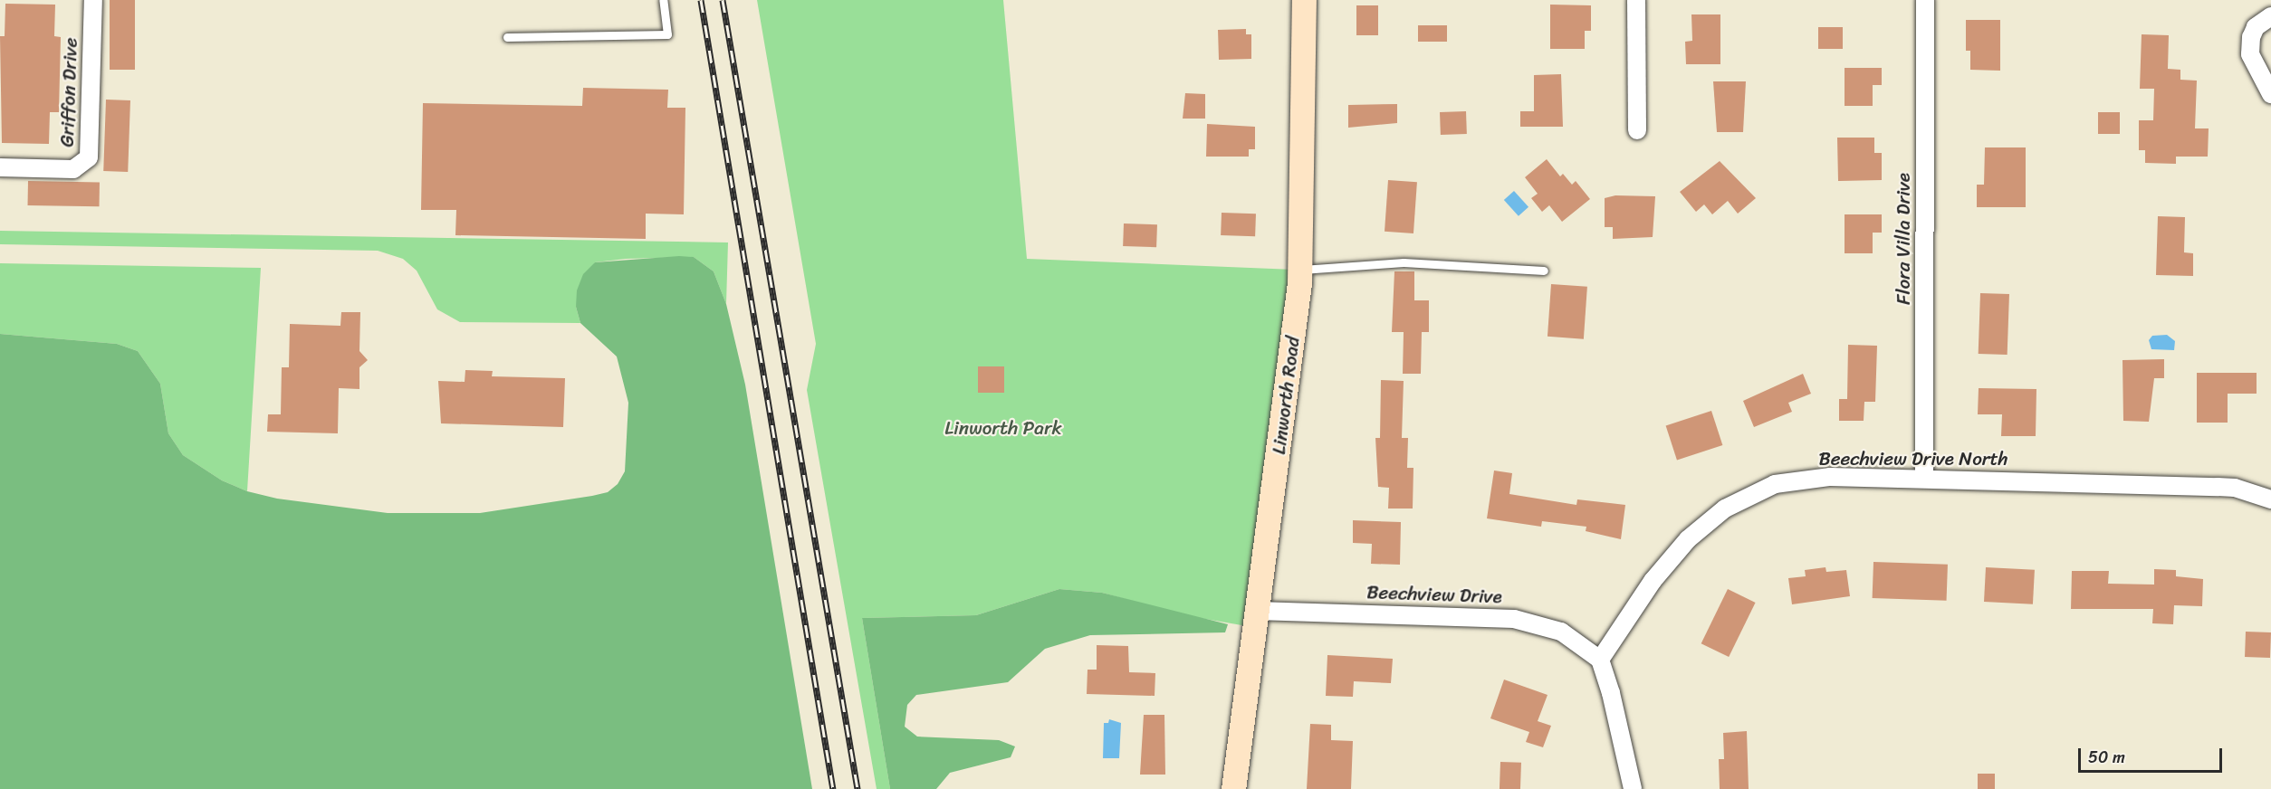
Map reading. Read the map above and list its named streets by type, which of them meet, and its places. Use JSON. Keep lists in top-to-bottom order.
{
  "streets": {
    "main road": ["Linworth Road"],
    "street": [
      "Griffon Drive",
      "Flora Villa Drive",
      "Beechview Drive North",
      "Beechview Drive"
    ]
  },
  "crossings": [
    ["Flora Villa Drive", "Beechview Drive North"],
    ["Linworth Road", "Beechview Drive"],
    ["Beechview Drive North", "Beechview Drive"]
  ],
  "parks": ["Linworth Park"],
  "scale_bar": "50 m"
}
